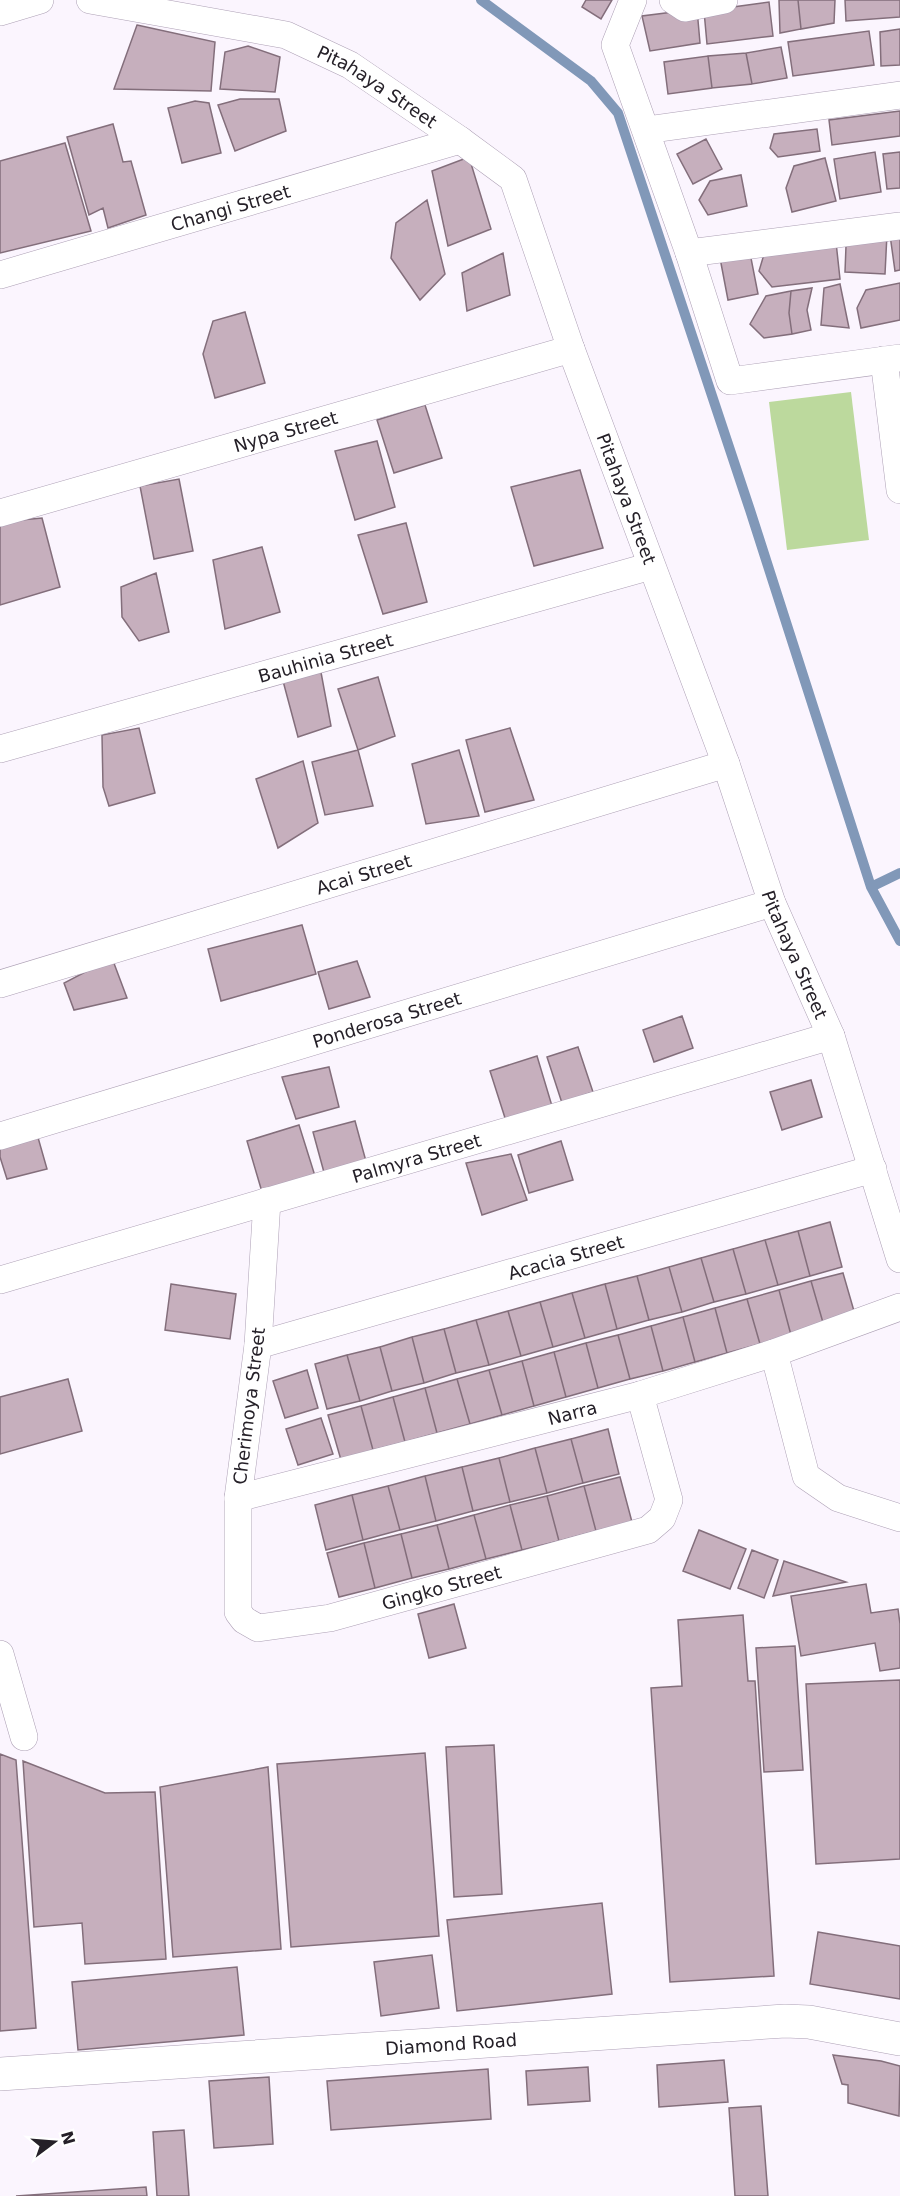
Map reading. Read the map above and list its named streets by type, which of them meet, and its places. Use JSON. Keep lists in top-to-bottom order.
{
  "streets": {
    "main road": ["Diamond Road"],
    "street": [
      "Pitahaya Street",
      "Changi Street",
      "Nypa Street",
      "Bauhinia Street",
      "Acai Street",
      "Ponderosa Street",
      "Palmyra Street",
      "Acacia Street",
      "Cherimoya Street",
      "Narra",
      "Gingko Street"
    ]
  },
  "crossings": [
    ["Pitahaya Street", "Changi Street"],
    ["Pitahaya Street", "Nypa Street"],
    ["Pitahaya Street", "Bauhinia Street"],
    ["Pitahaya Street", "Acai Street"],
    ["Pitahaya Street", "Ponderosa Street"],
    ["Pitahaya Street", "Palmyra Street"],
    ["Pitahaya Street", "Acacia Street"],
    ["Palmyra Street", "Cherimoya Street"],
    ["Acacia Street", "Cherimoya Street"],
    ["Cherimoya Street", "Narra"],
    ["Cherimoya Street", "Gingko Street"],
    ["Narra", "Gingko Street"]
  ],
  "north": "right"
}
